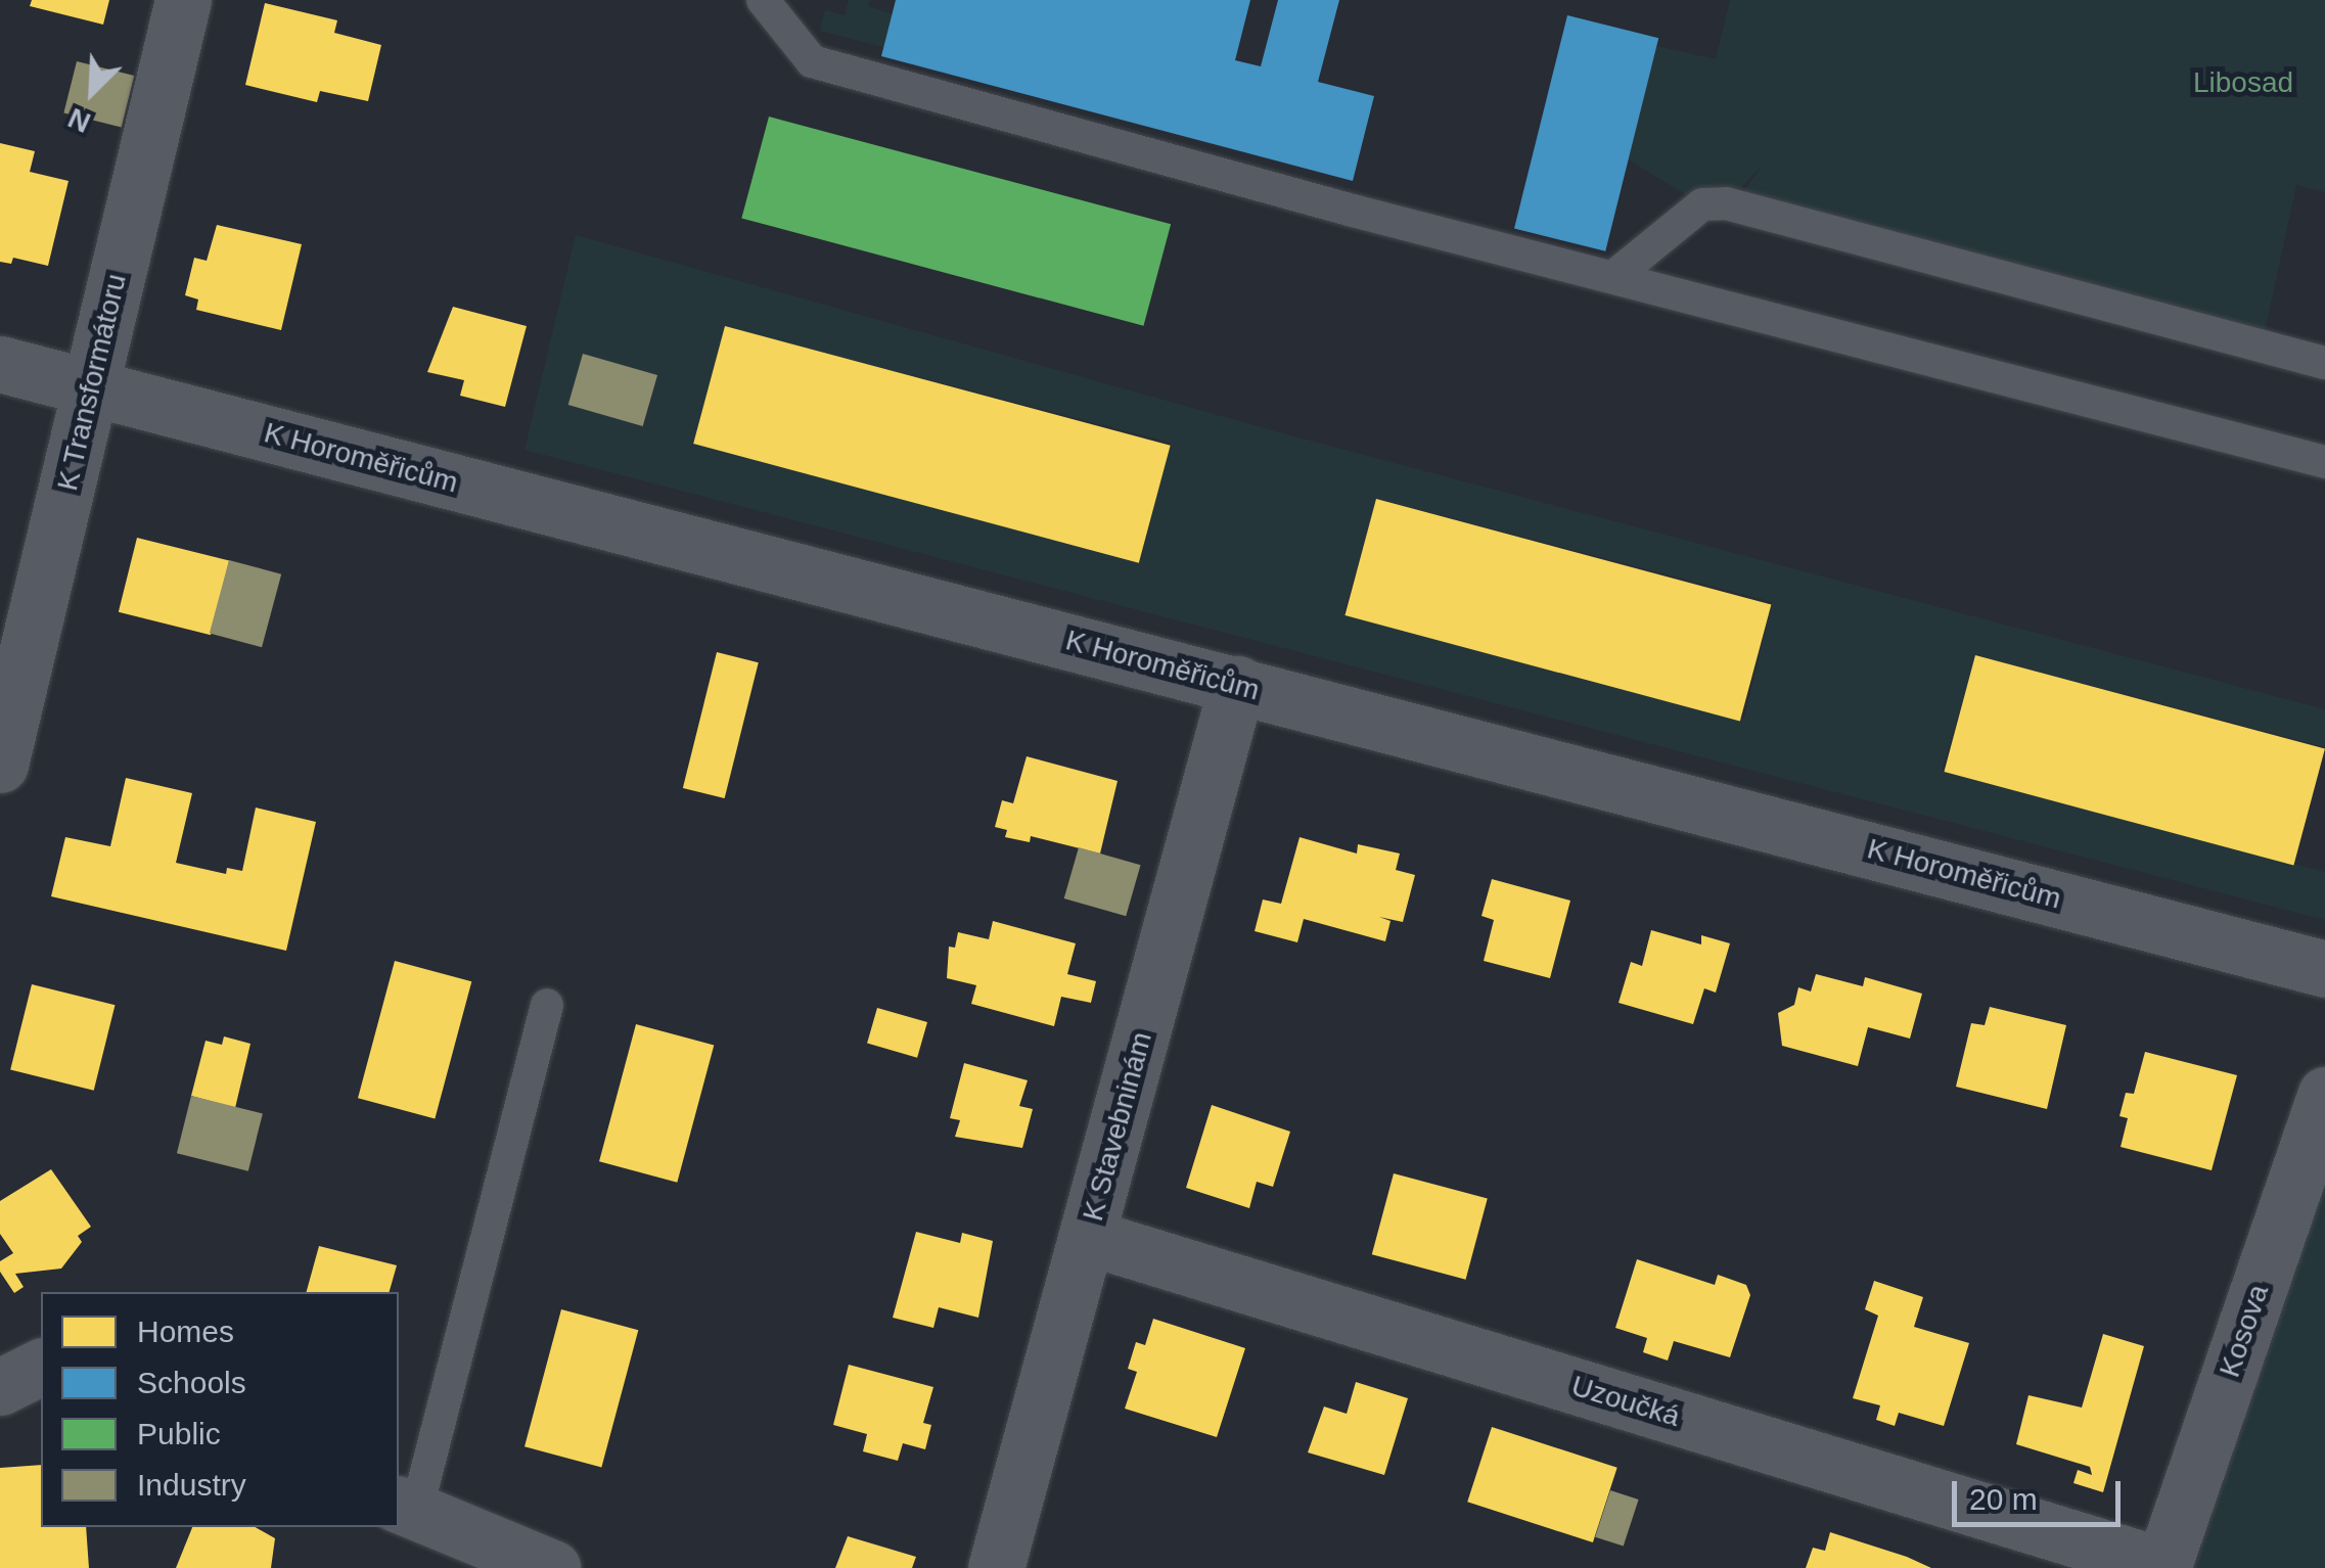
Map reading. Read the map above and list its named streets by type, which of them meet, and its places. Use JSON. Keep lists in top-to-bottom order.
{
  "streets": {
    "street": [
      "K Transformátoru",
      "K Horoměřicům",
      "K Stavebninám",
      "Kosova",
      "Uzoučká"
    ]
  },
  "crossings": [
    ["K Transformátoru", "K Horoměřicům"],
    ["K Horoměřicům", "K Stavebninám"],
    ["K Stavebninám", "Uzoučká"],
    ["Kosova", "Uzoučká"]
  ],
  "parks": ["Libosad"],
  "legend": [
    "Homes",
    "Schools",
    "Public",
    "Industry"
  ],
  "scale_bar": "20 m",
  "north": "bottom left"
}
